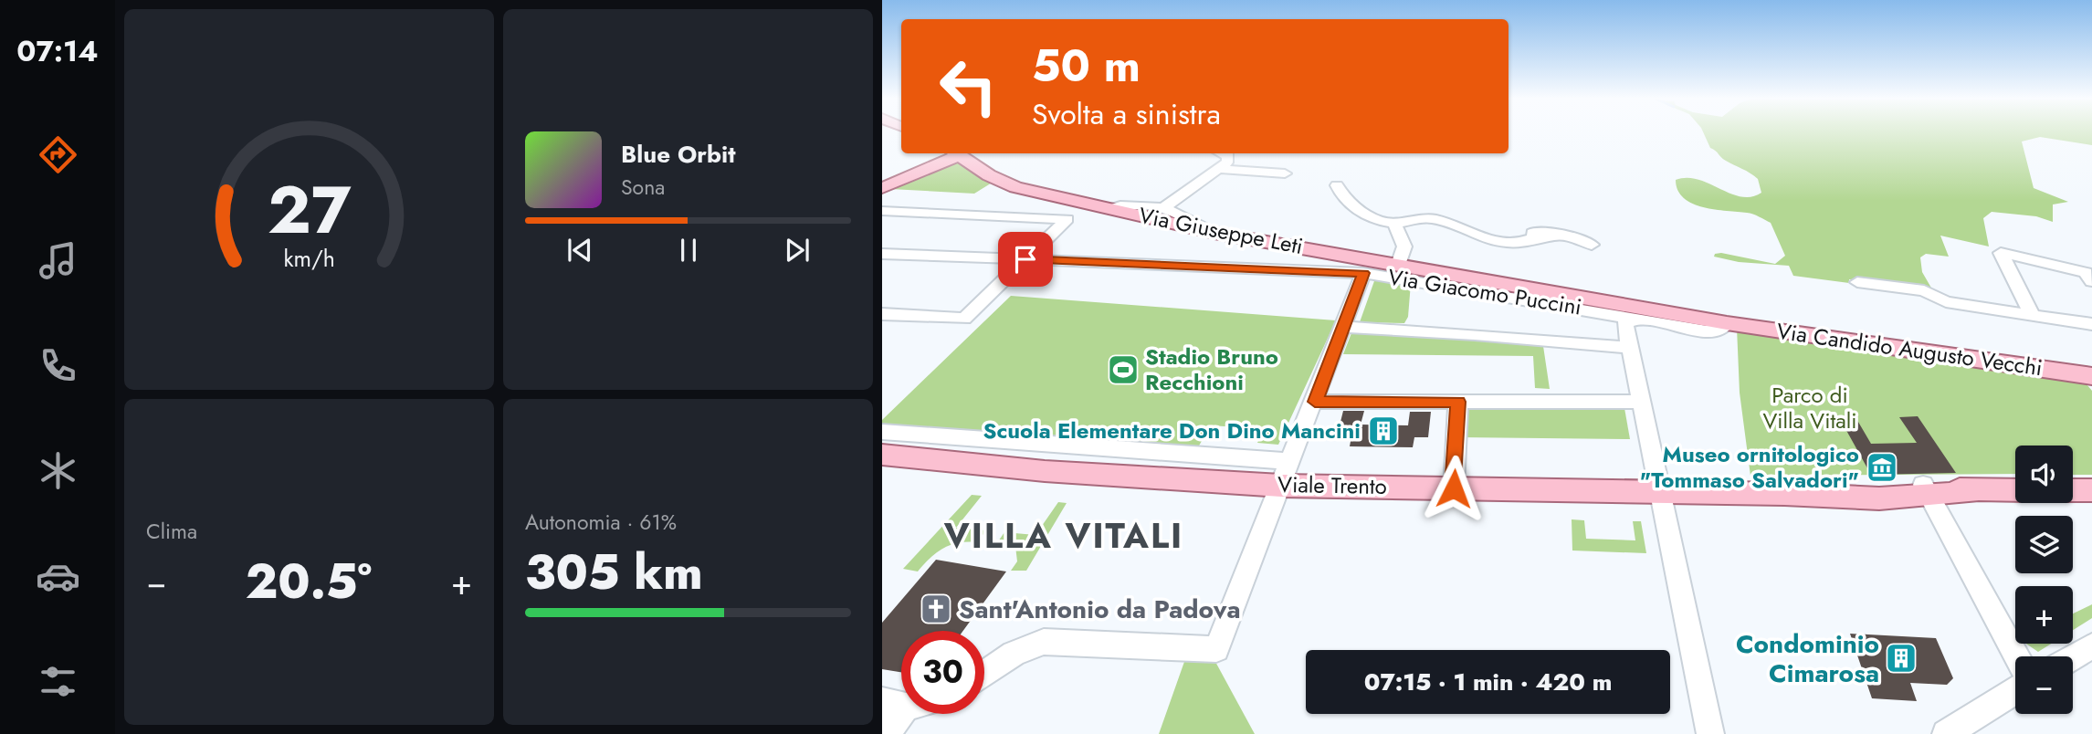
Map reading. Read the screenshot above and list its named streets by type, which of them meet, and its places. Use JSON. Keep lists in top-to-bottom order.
{
  "streets": {
    "main road": ["Via Giuseppe Leti", "Via Candido Augusto Vecchi", "Viale Trento"],
    "street": ["Via Giacomo Puccini"]
  },
  "crossings": [
    ["Via Giuseppe Leti", "Via Candido Augusto Vecchi"]
  ],
  "districts": ["VILLA VITALI"],
  "parks": ["Parco di Villa Vitali"],
  "places": {
    "sports": ["Stadio Bruno Recchioni"],
    "building": ["Scuola Elementare Don Dino Mancini", "Condominio Cimarosa"],
    "museum": ["Museo ornitologico \"Tommaso Salvadori\""],
    "church": ["Sant'Antonio da Padova"]
  },
  "page": {
    "tabs": "07:14",
    "turn": ["50 m", "Svolta a sinistra"],
    "song": ["Blue Orbit", "Sona"],
    "tile": [
      "Clima",
      ["Autonomia · 61%", "305 km"]
    ],
    "map_buttons": ["+", "−"],
    "heat": ["−", "20.5°", "+"],
    "limit": "30",
    "trip": "07:15 · 1 min · 420 m",
    "gauge": ["27", "km/h"]
  }
}
